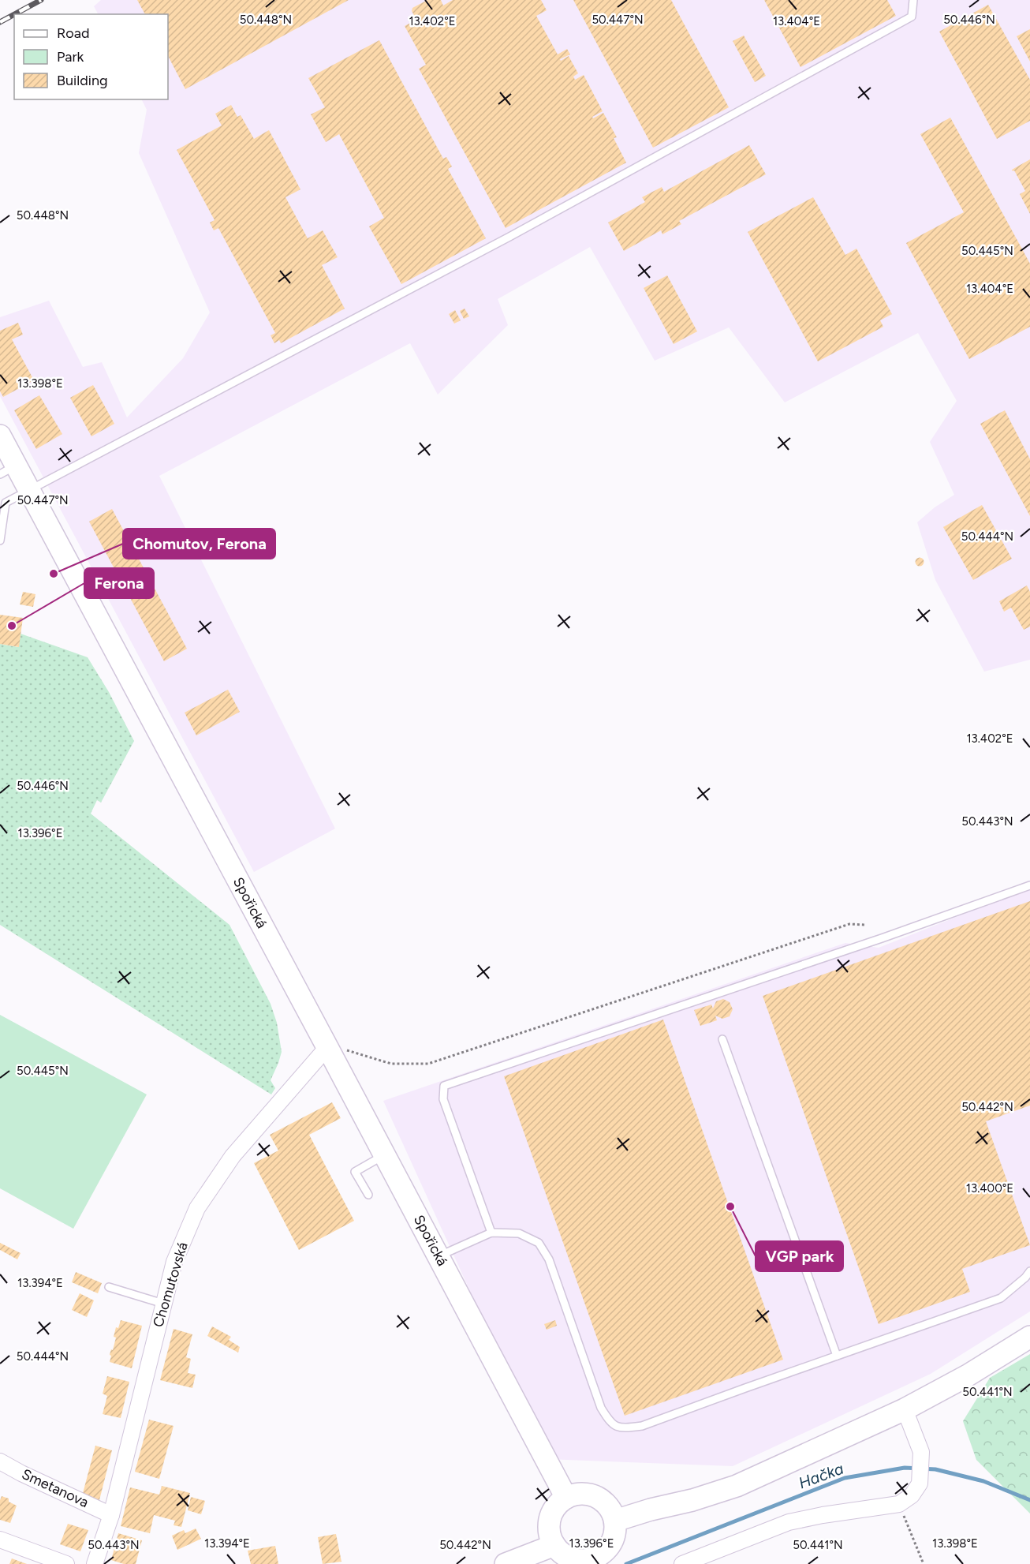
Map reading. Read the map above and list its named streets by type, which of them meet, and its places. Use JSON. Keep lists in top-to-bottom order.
{
  "streets": {
    "street": ["Spořická", "Chomutovská", "Smetanova"]
  },
  "crossings": [
    ["Spořická", "Chomutovská"],
    ["Chomutovská", "Smetanova"]
  ],
  "water": ["Hačka"],
  "places": ["Chomutov, Ferona", "Ferona", "VGP park"],
  "legend": ["Road", "Park", "Building"],
  "coordinates": [
    "50.448°N",
    "50.447°N",
    "50.446°N",
    "13.402°E",
    "13.404°E",
    "50.445°N",
    "13.398°E",
    "50.444°N",
    "50.443°N",
    "13.396°E",
    "50.442°N",
    "13.400°E",
    "13.394°E",
    "50.441°N"
  ]
}
